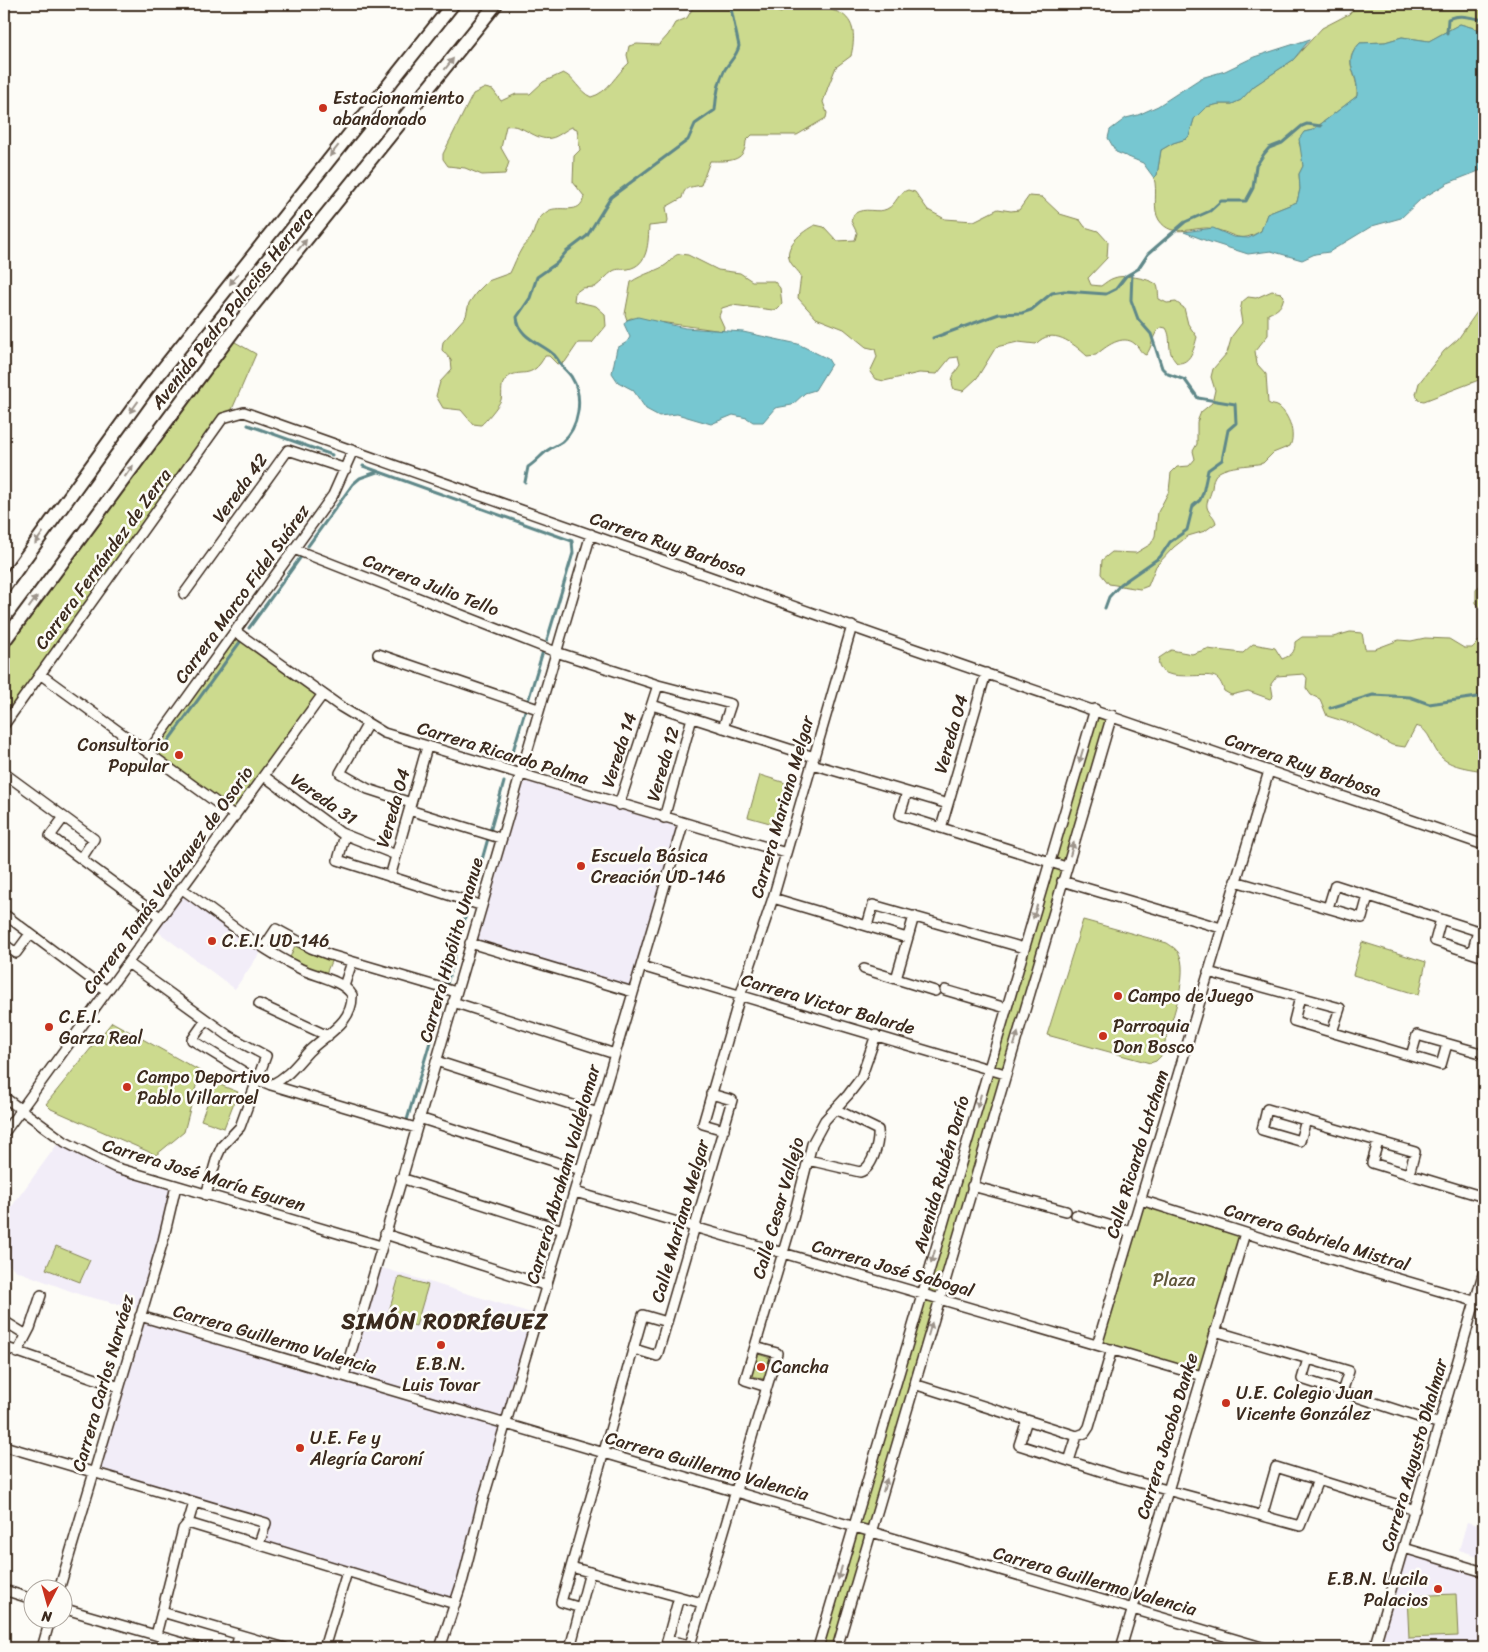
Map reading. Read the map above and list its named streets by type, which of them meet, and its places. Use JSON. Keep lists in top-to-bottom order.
{
  "streets": {
    "main road": ["Avenida Pedro Palacios Herrera"],
    "street": [
      "Vereda 42",
      "Carrera Ruy Barbosa",
      "Carrera Fernández de Zerra",
      "Carrera Julio Tello",
      "Carrera Marco Fidel Suárez",
      "Vereda 04",
      "Vereda 14",
      "Carrera Ricardo Palma",
      "Vereda 12",
      "Vereda 31",
      "Carrera Mariano Melgar",
      "Carrera Tomás Velázquez de Osorio",
      "Carrera Hipólito Unanue",
      "Carrera Victor Balarde",
      "Calle Ricardo Latcham",
      "Carrera Abraham Valdelomar",
      "Avenida Rubén Darío",
      "Carrera José María Eguren",
      "Calle Cesar Vallejo",
      "Calle Mariano Melgar",
      "Carrera Gabriela Mistral",
      "Carrera José Sabogal",
      "Carrera Guillermo Valencia",
      "Carrera Carlos Narváez",
      "Carrera Jacobo Danke",
      "Carrera Augusto Dhalmar"
    ]
  },
  "crossings": [
    ["Vereda 42", "Carrera Marco Fidel Suárez"],
    ["Carrera Ruy Barbosa", "Carrera Fernández de Zerra"],
    ["Carrera Ruy Barbosa", "Carrera Marco Fidel Suárez"],
    ["Carrera Ruy Barbosa", "Vereda 04"],
    ["Carrera Ruy Barbosa", "Carrera Mariano Melgar"],
    ["Carrera Ruy Barbosa", "Carrera Hipólito Unanue"],
    ["Carrera Ruy Barbosa", "Calle Ricardo Latcham"],
    ["Carrera Ruy Barbosa", "Avenida Rubén Darío"],
    ["Carrera Julio Tello", "Carrera Marco Fidel Suárez"],
    ["Carrera Julio Tello", "Vereda 14"],
    ["Carrera Julio Tello", "Carrera Hipólito Unanue"],
    ["Carrera Marco Fidel Suárez", "Carrera Ricardo Palma"],
    ["Vereda 04", "Carrera Ricardo Palma"],
    ["Vereda 04", "Vereda 31"],
    ["Vereda 14", "Carrera Ricardo Palma"],
    ["Carrera Ricardo Palma", "Vereda 12"],
    ["Carrera Ricardo Palma", "Carrera Mariano Melgar"],
    ["Carrera Ricardo Palma", "Carrera Tomás Velázquez de Osorio"],
    ["Carrera Ricardo Palma", "Carrera Hipólito Unanue"],
    ["Carrera Ricardo Palma", "Carrera Abraham Valdelomar"],
    ["Vereda 31", "Carrera Tomás Velázquez de Osorio"],
    ["Carrera Mariano Melgar", "Carrera Victor Balarde"],
    ["Carrera Mariano Melgar", "Calle Mariano Melgar"],
    ["Carrera Tomás Velázquez de Osorio", "Carrera José María Eguren"],
    ["Carrera Hipólito Unanue", "Carrera José María Eguren"],
    ["Carrera Hipólito Unanue", "Carrera Guillermo Valencia"],
    ["Carrera Victor Balarde", "Carrera Abraham Valdelomar"],
    ["Carrera Victor Balarde", "Avenida Rubén Darío"],
    ["Carrera Victor Balarde", "Calle Cesar Vallejo"],
    ["Carrera Victor Balarde", "Calle Mariano Melgar"],
    ["Calle Ricardo Latcham", "Carrera Gabriela Mistral"],
    ["Calle Ricardo Latcham", "Carrera José Sabogal"],
    ["Carrera Abraham Valdelomar", "Carrera José Sabogal"],
    ["Carrera Abraham Valdelomar", "Carrera Guillermo Valencia"],
    ["Avenida Rubén Darío", "Carrera José Sabogal"],
    ["Avenida Rubén Darío", "Carrera Guillermo Valencia"],
    ["Carrera José María Eguren", "Carrera Carlos Narváez"],
    ["Calle Cesar Vallejo", "Carrera José Sabogal"],
    ["Calle Mariano Melgar", "Carrera José Sabogal"],
    ["Calle Mariano Melgar", "Carrera Guillermo Valencia"],
    ["Carrera Gabriela Mistral", "Carrera Jacobo Danke"],
    ["Carrera Gabriela Mistral", "Carrera Augusto Dhalmar"],
    ["Carrera José Sabogal", "Carrera Jacobo Danke"],
    ["Carrera Guillermo Valencia", "Carrera Carlos Narváez"],
    ["Carrera Guillermo Valencia", "Carrera Jacobo Danke"]
  ],
  "districts": ["SIMÓN RODRÍGUEZ"],
  "parks": ["Plaza"],
  "places": [
    "Estacionamiento abandonado",
    "Consultorio Popular",
    "Escuela Básica Creación UD-146",
    "C.E.I. UD-146",
    "Campo de Juego",
    "C.E.I. Garza Real",
    "Parroquia Don Bosco",
    "Campo Deportivo Pablo Villarroel",
    "E.B.N. Luis Tovar",
    "Cancha",
    "U.E. Colegio Juan Vicente González",
    "U.E. Fe y Alegría Caroní",
    "E.B.N. Lucila Palacios"
  ],
  "north": "bottom"
}
